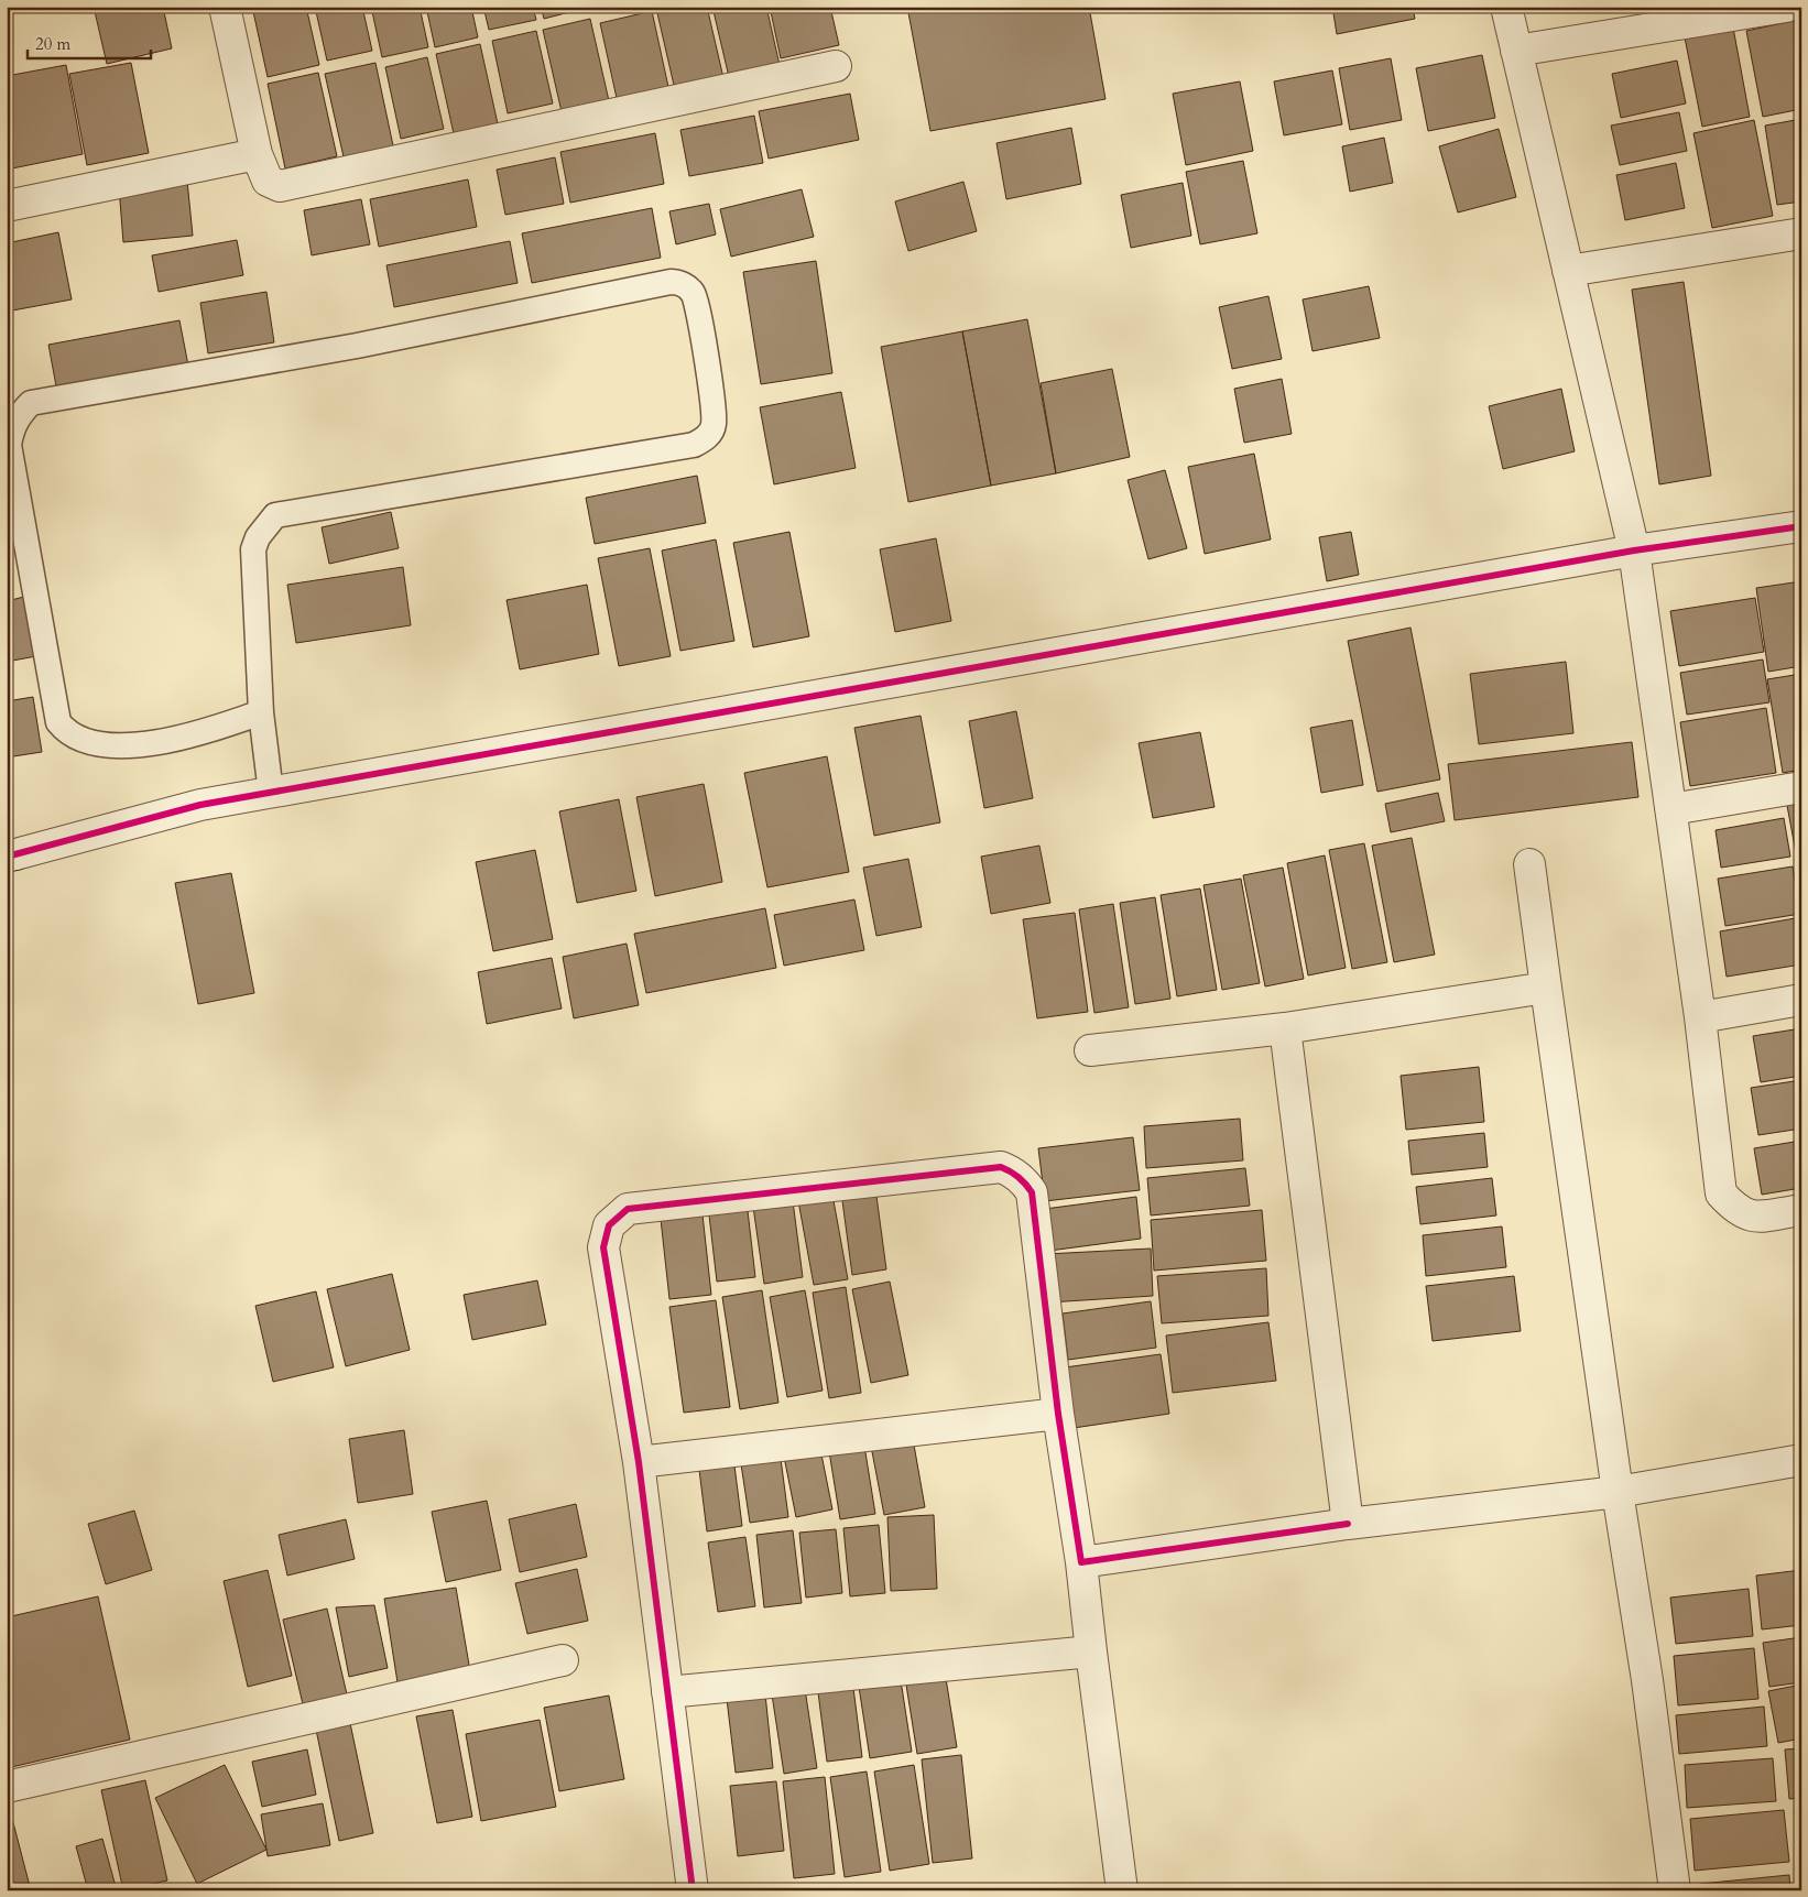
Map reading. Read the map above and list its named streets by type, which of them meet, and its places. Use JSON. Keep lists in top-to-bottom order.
{
  "scale_bar": "20 m"
}
